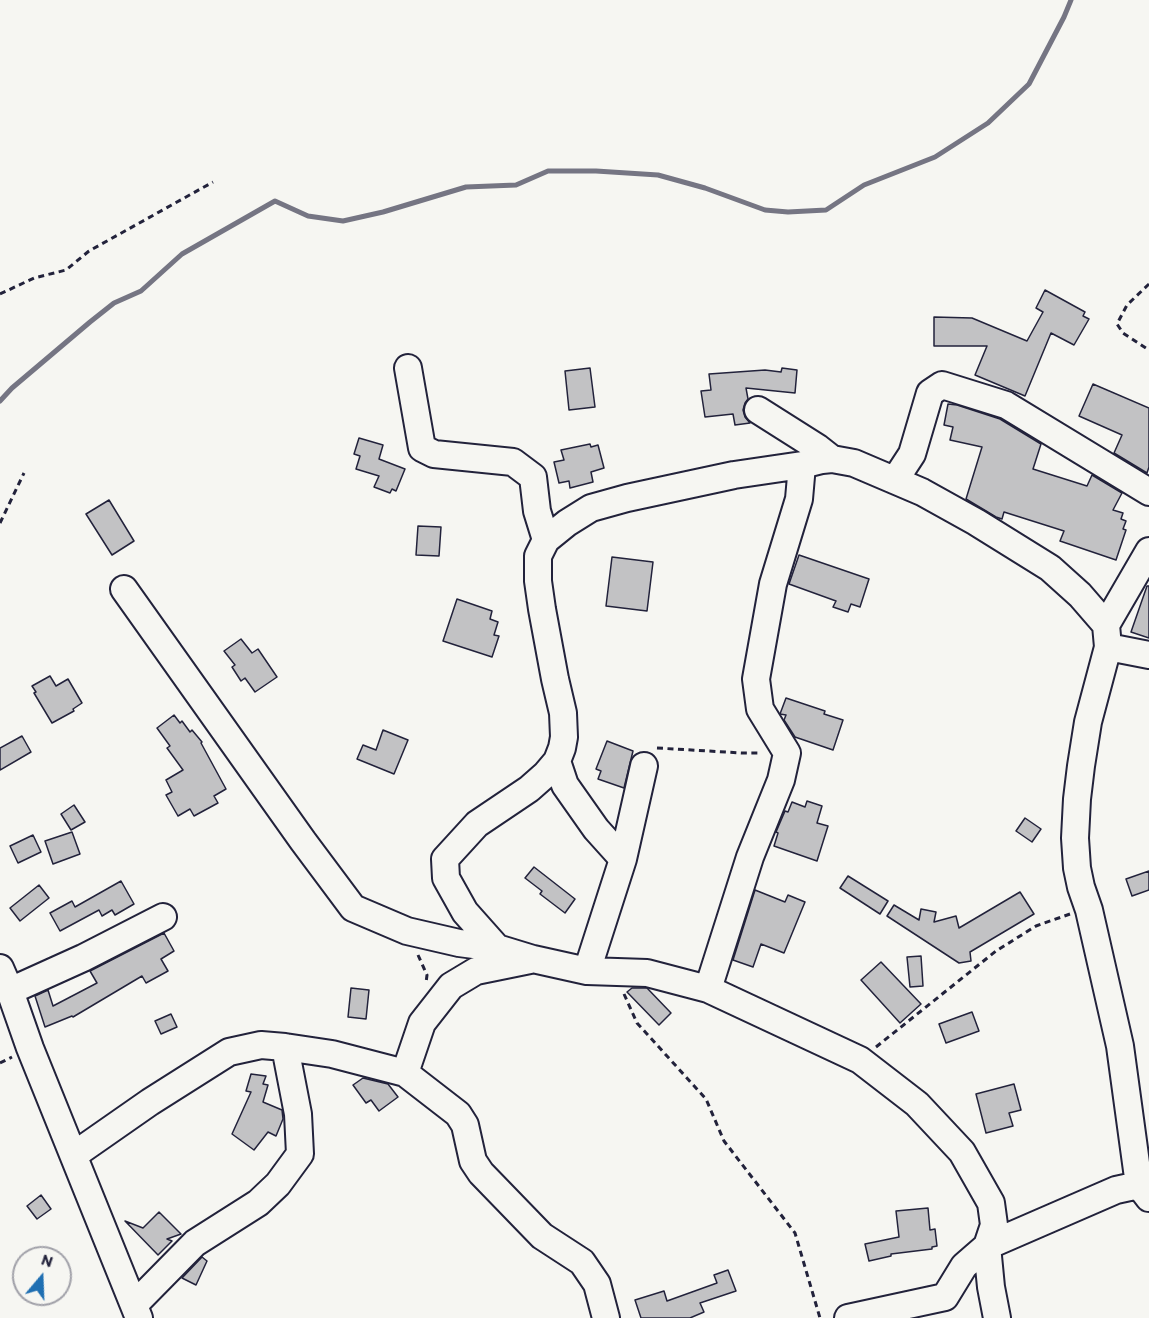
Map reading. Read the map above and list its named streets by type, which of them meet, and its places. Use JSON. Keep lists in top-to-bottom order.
{
  "north": "top"
}
